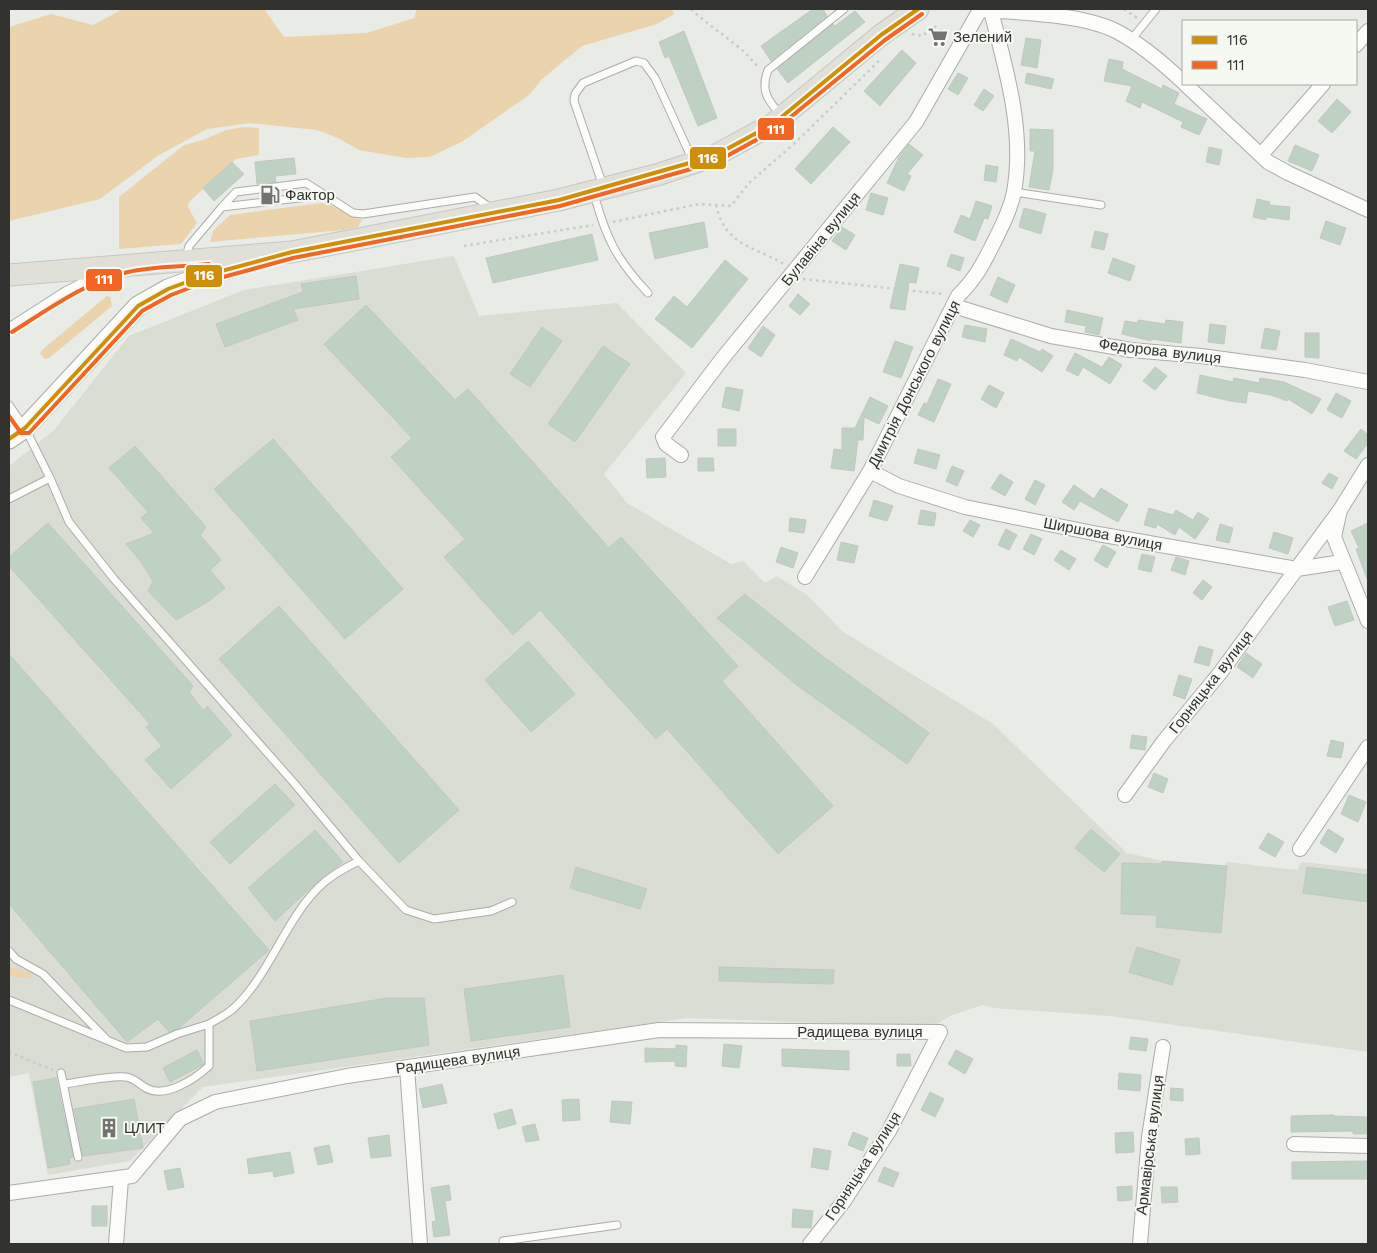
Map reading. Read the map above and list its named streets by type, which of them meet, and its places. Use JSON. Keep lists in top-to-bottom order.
{
  "streets": {
    "street": [
      "Булавіна вулиця",
      "Федорова вулиця",
      "Дмитрія Донського вулиця",
      "Ширшова вулиця",
      "Горняцька вулиця",
      "Радищева вулиця",
      "Армавірська вулиця"
    ]
  },
  "crossings": [
    ["Булавіна вулиця", "Дмитрія Донського вулиця"],
    ["Федорова вулиця", "Дмитрія Донського вулиця"],
    ["Дмитрія Донського вулиця", "Ширшова вулиця"],
    ["Ширшова вулиця", "Горняцька вулиця"],
    ["Горняцька вулиця", "Радищева вулиця"]
  ],
  "places": {
    "supermarket": ["Зелений"],
    "fuel station": ["Фактор"],
    "building": ["ЦЛИТ"]
  },
  "lines": ["transit line 116", "transit line 111"],
  "legend": ["116", "111"]
}
